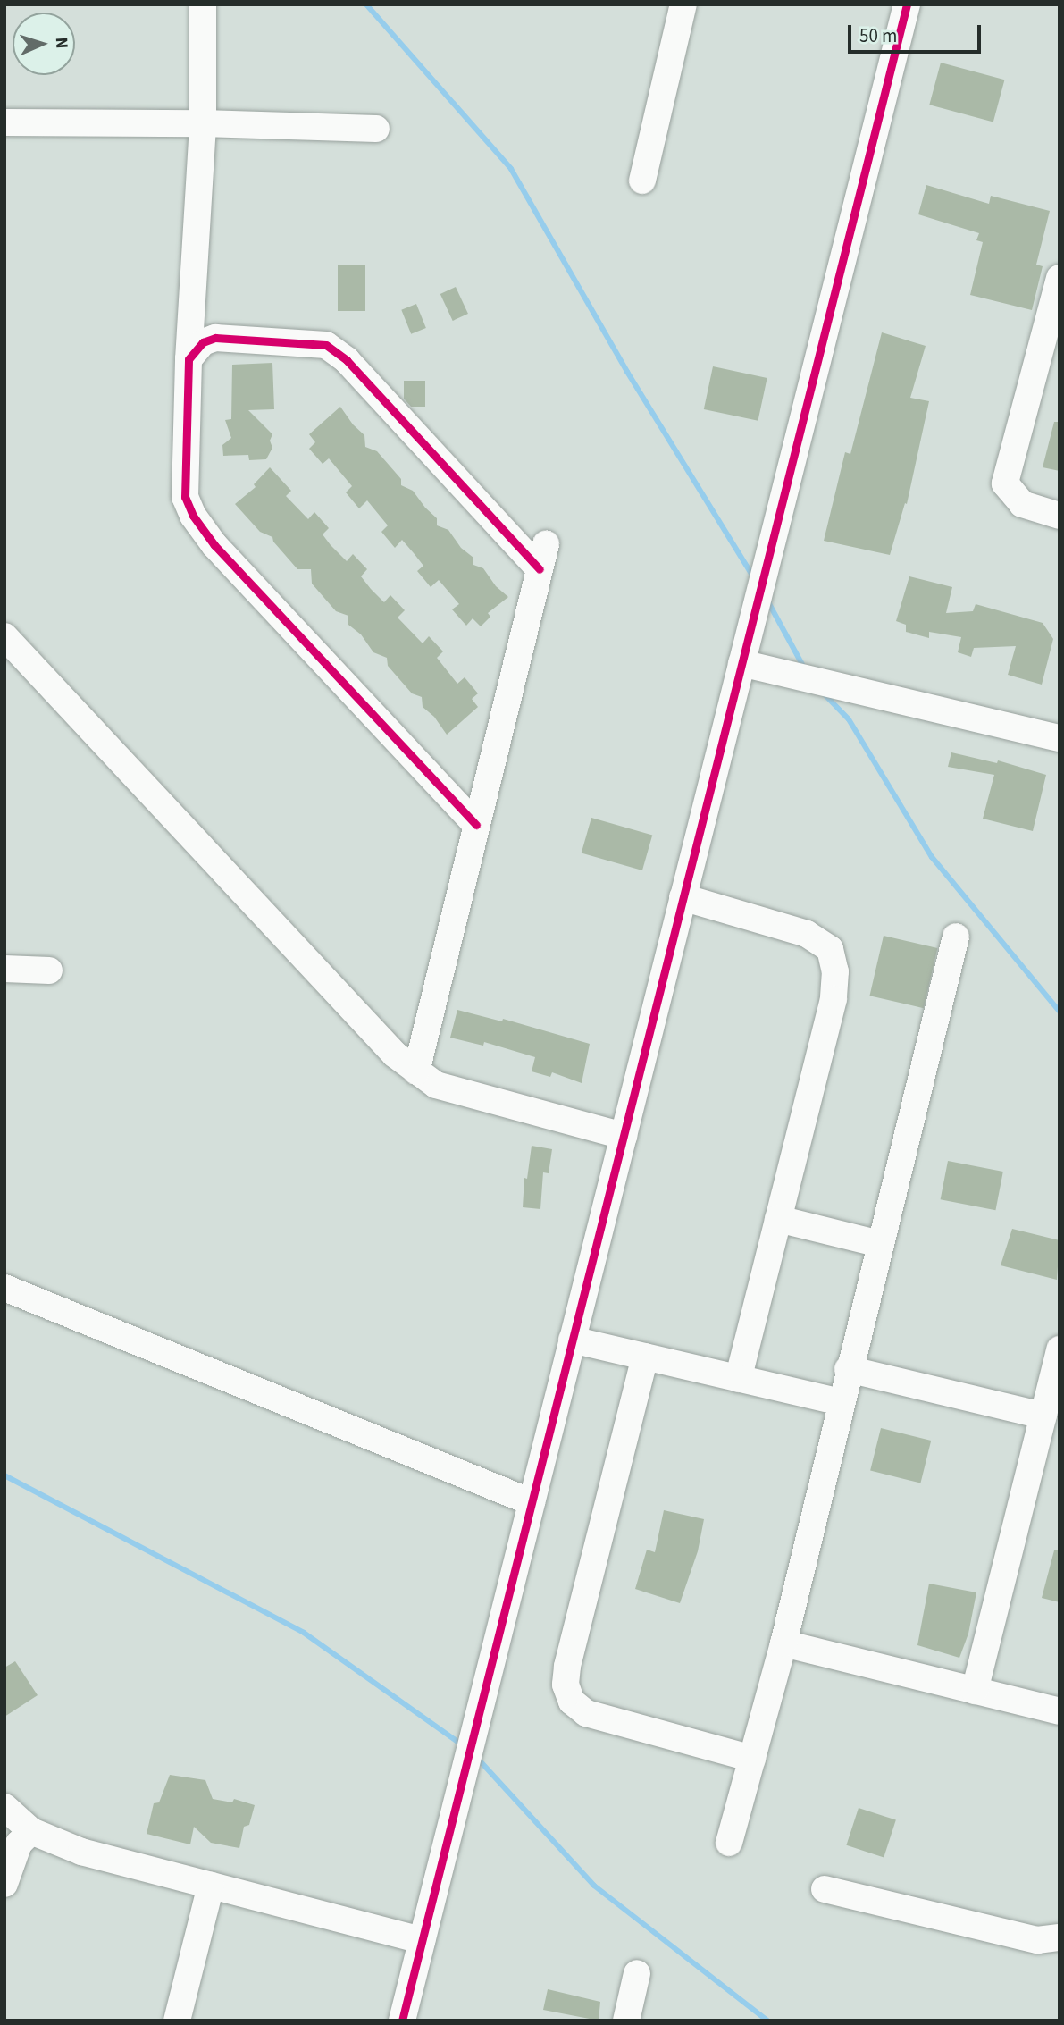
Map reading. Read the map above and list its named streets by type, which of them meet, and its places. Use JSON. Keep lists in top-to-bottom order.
{
  "scale_bar": "50 m",
  "north": "right"
}
